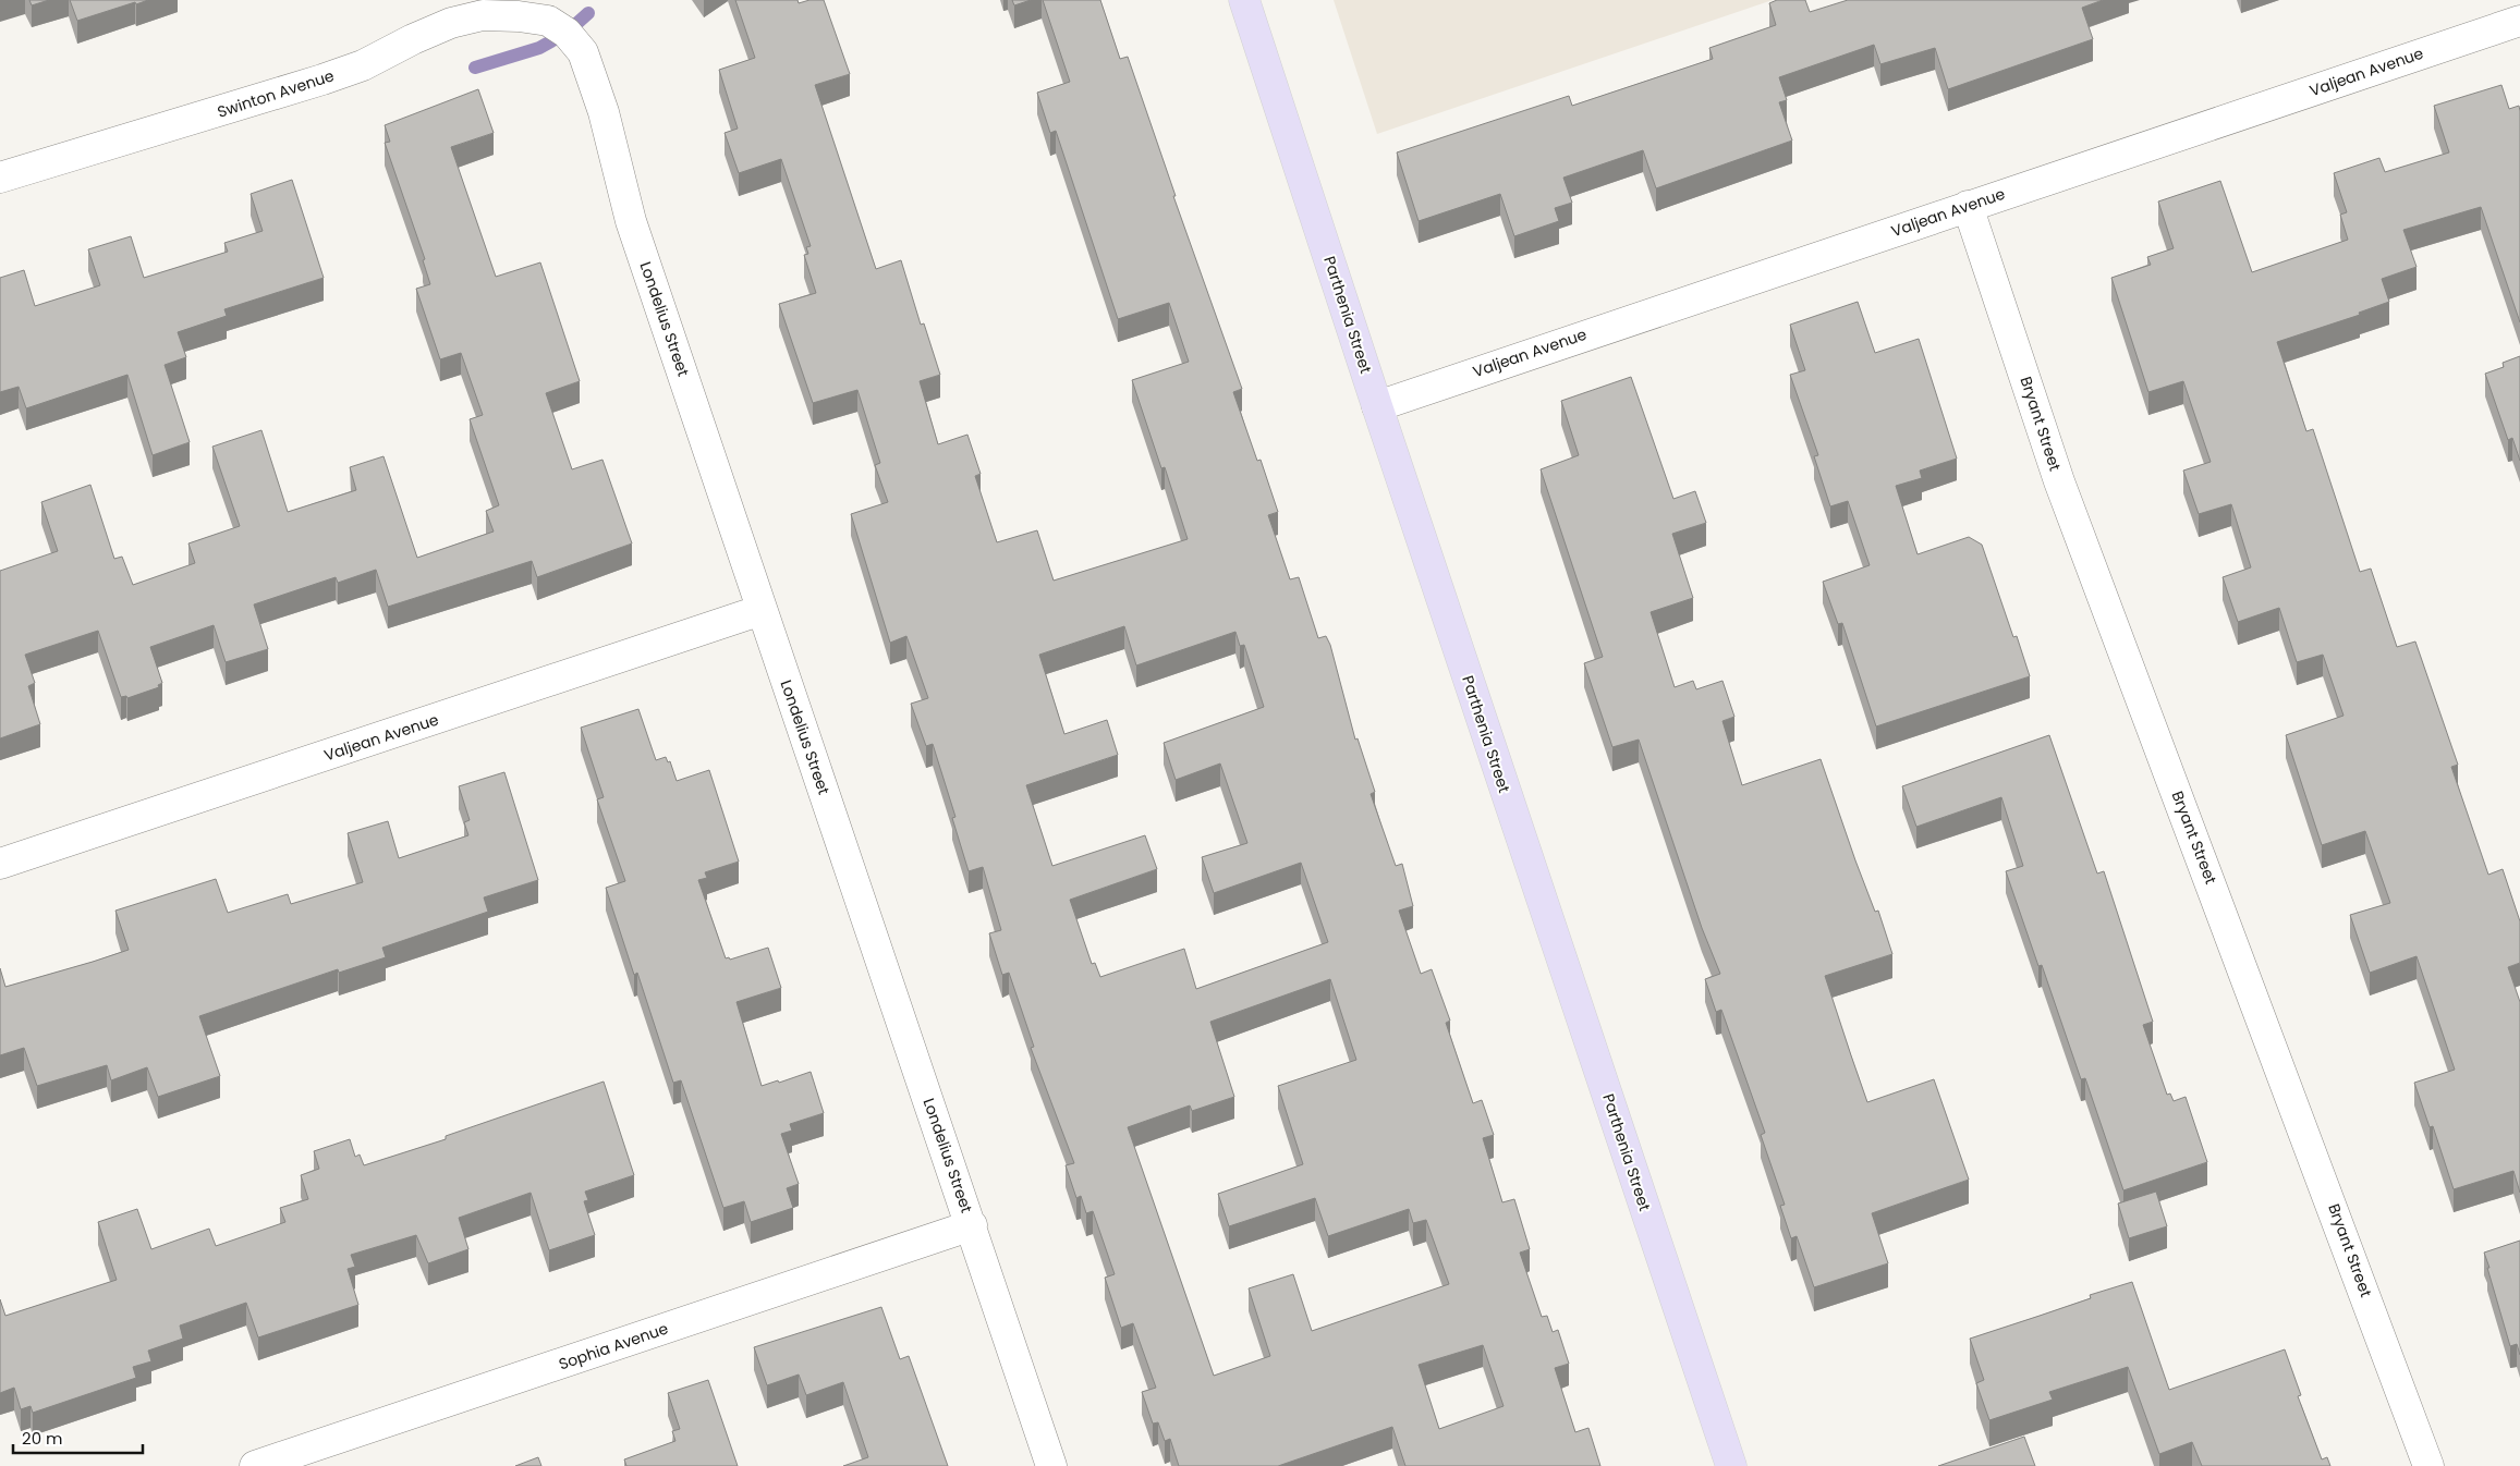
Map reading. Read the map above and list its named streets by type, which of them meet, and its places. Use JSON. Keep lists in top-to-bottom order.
{
  "streets": {
    "main road": ["Parthenia Street"],
    "street": [
      "Valjean Avenue",
      "Swinton Avenue",
      "Londelius Street",
      "Bryant Street",
      "Sophia Avenue"
    ]
  },
  "crossings": [
    ["Valjean Avenue", "Parthenia Street"],
    ["Valjean Avenue", "Londelius Street"],
    ["Valjean Avenue", "Bryant Street"],
    ["Swinton Avenue", "Londelius Street"],
    ["Londelius Street", "Sophia Avenue"]
  ],
  "scale_bar": "20 m"
}
